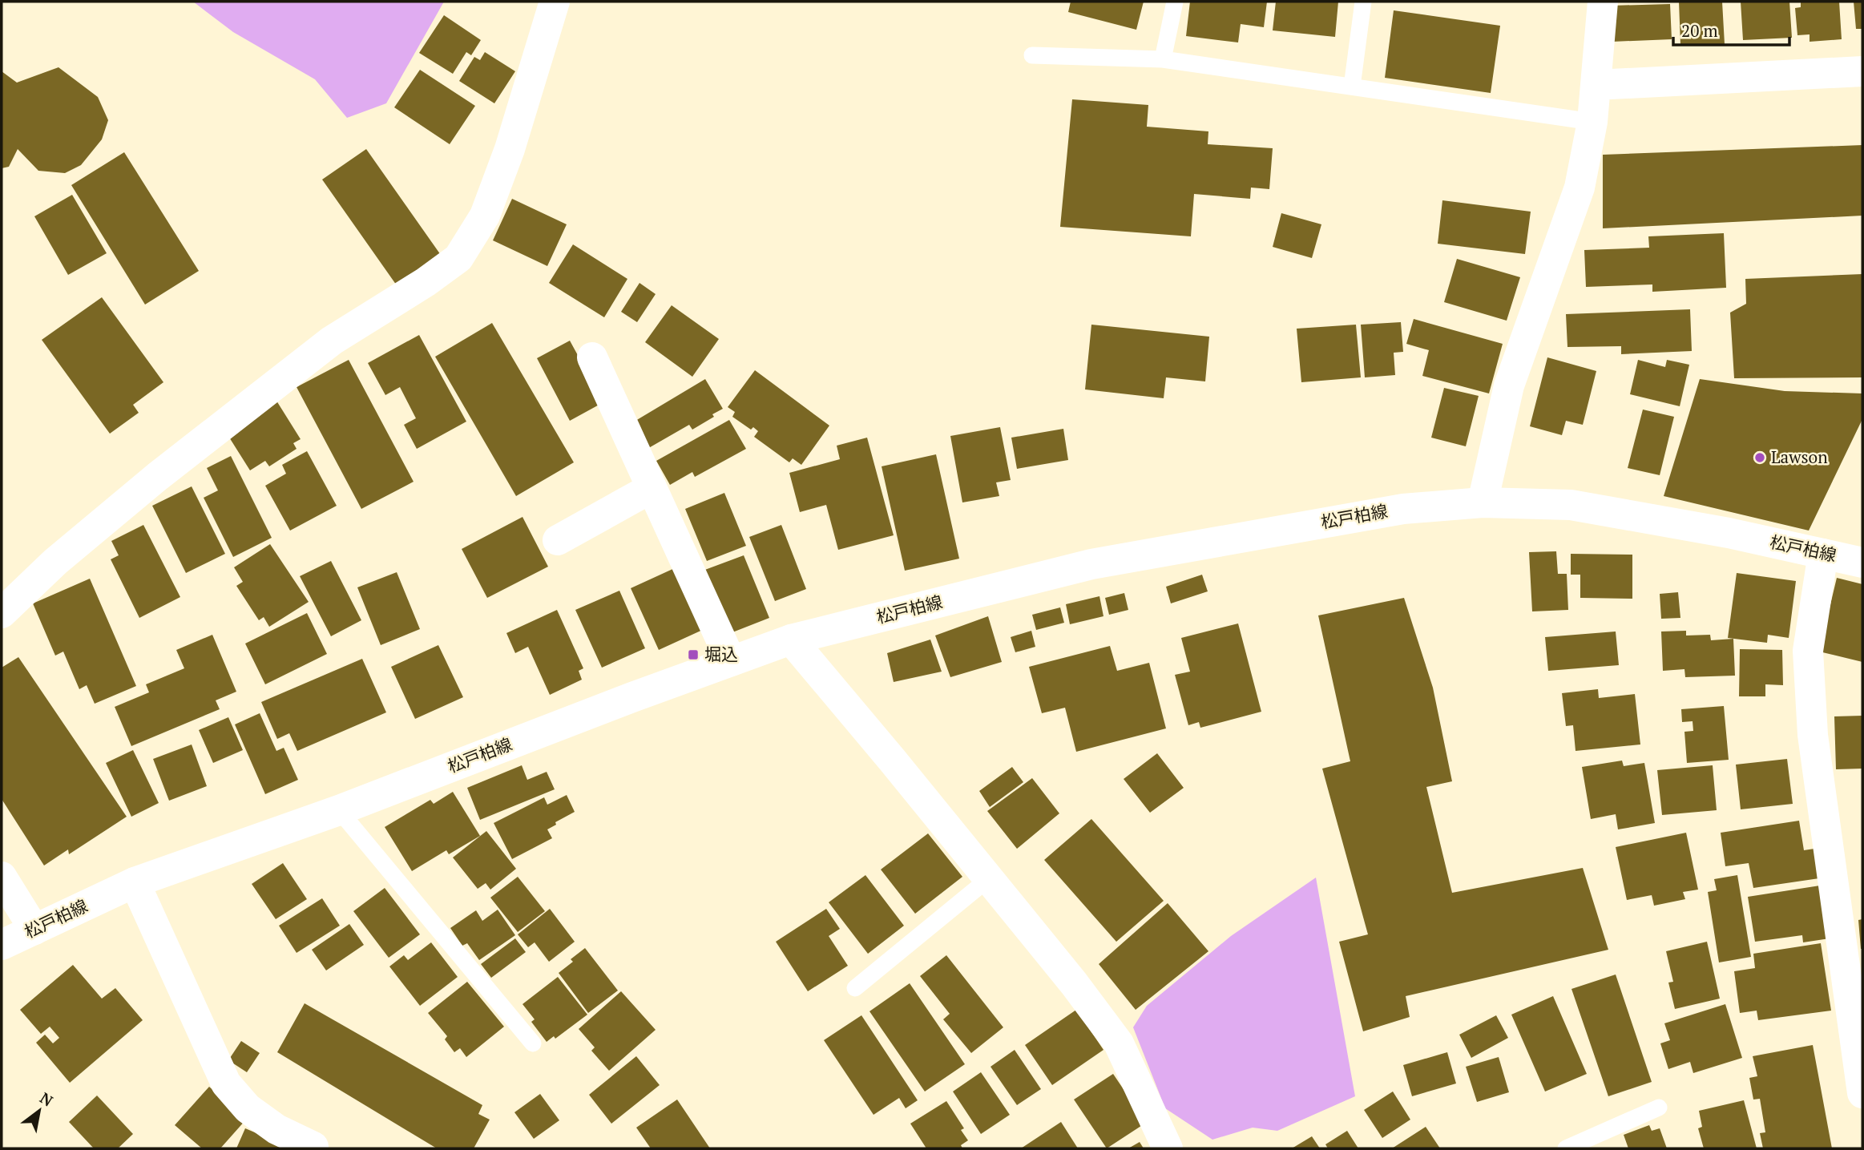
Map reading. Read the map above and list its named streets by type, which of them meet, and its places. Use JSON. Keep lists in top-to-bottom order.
{
  "streets": {
    "street": ["松戸柏線"]
  },
  "places": {
    "other": ["Lawson"],
    "transit": ["堀込"]
  },
  "scale_bar": "20 m",
  "north": "top right"
}
